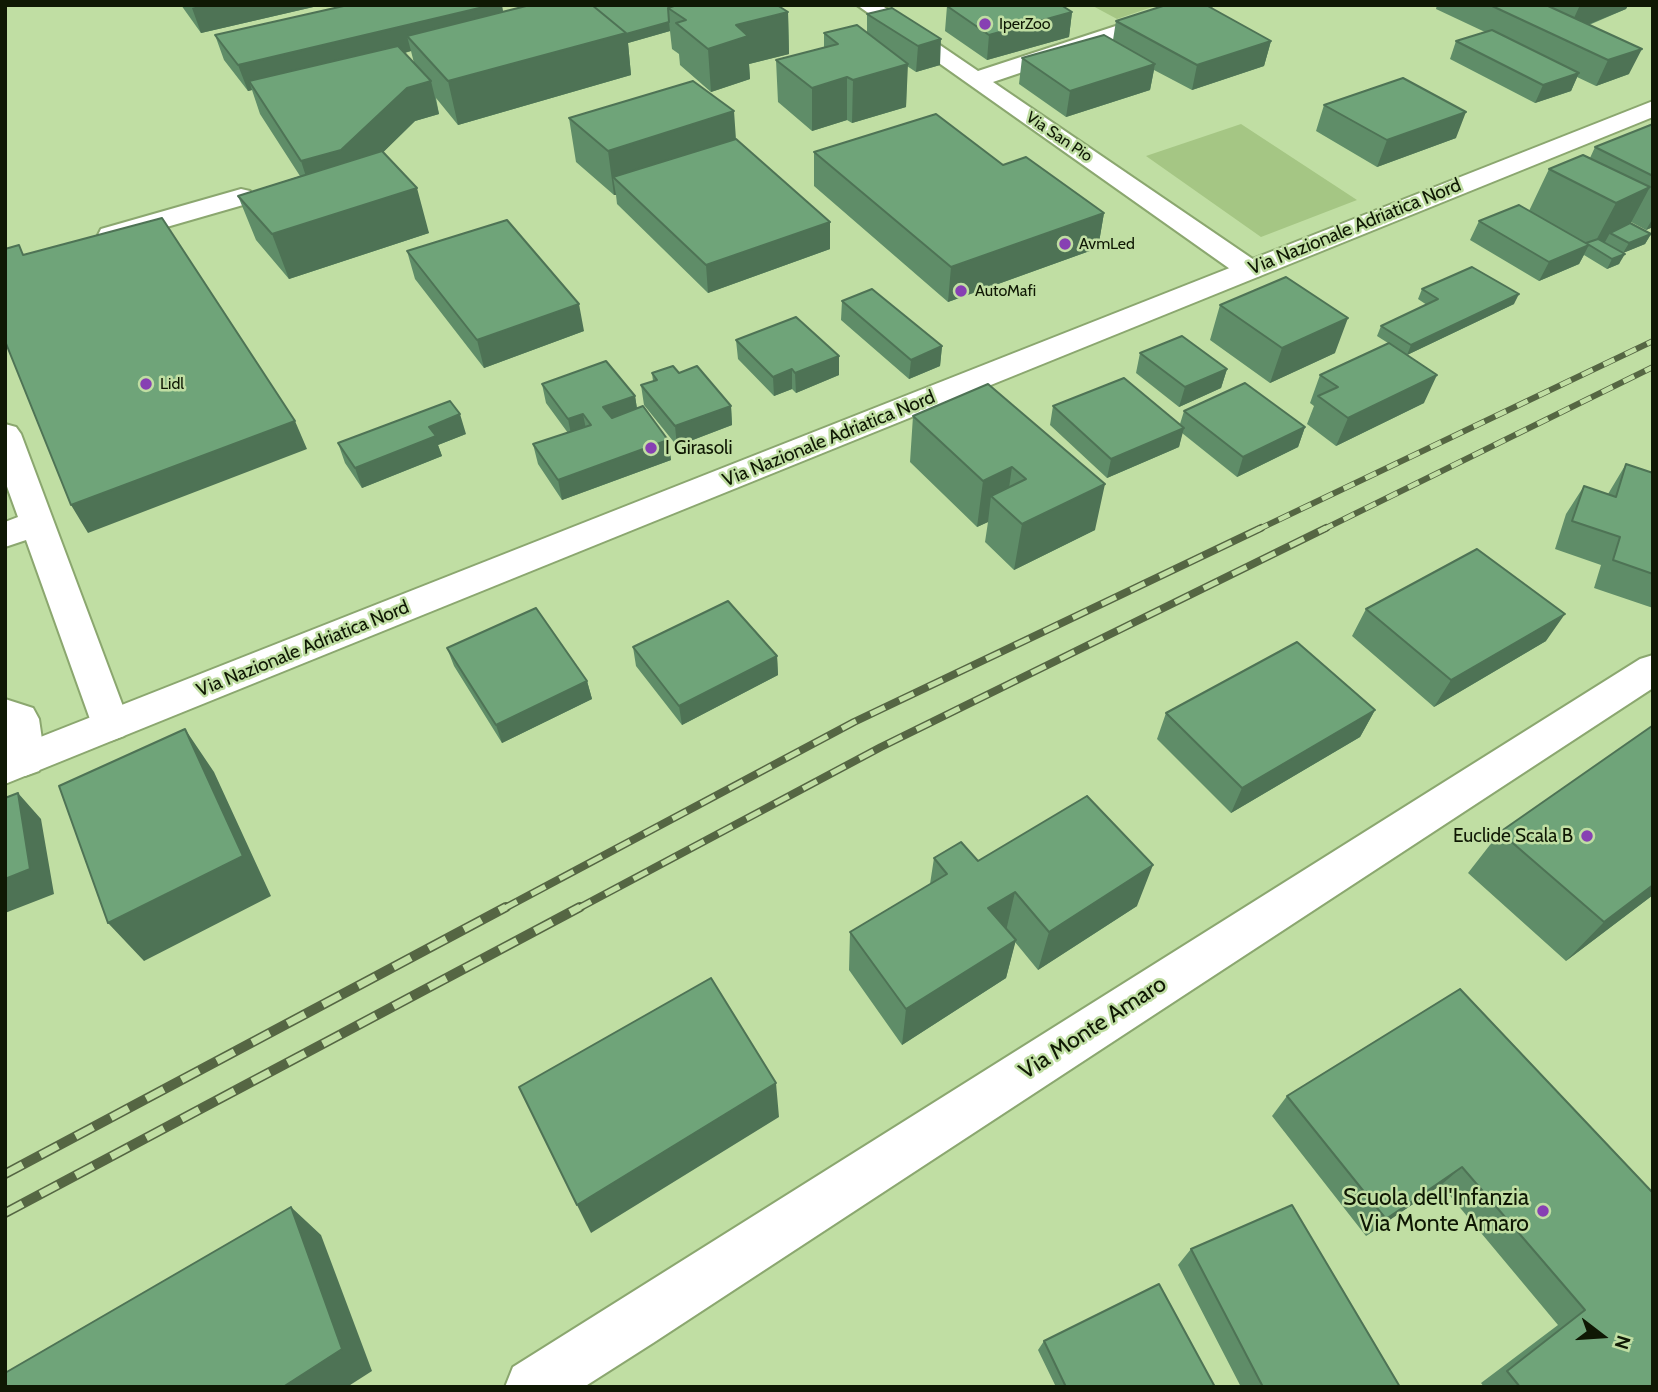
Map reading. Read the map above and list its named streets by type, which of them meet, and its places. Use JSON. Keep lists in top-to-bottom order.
{
  "streets": {
    "street": ["Via San Pio", "Via Nazionale Adriatica Nord", "Via Monte Amaro"]
  },
  "crossings": [
    ["Via San Pio", "Via Nazionale Adriatica Nord"]
  ],
  "places": [
    "IperZoo",
    "AvmLed",
    "AutoMafi",
    "Lidl",
    "I Girasoli",
    "Euclide Scala B",
    "Scuola dell'Infanzia Via Monte Amaro"
  ],
  "north": "right"
}
